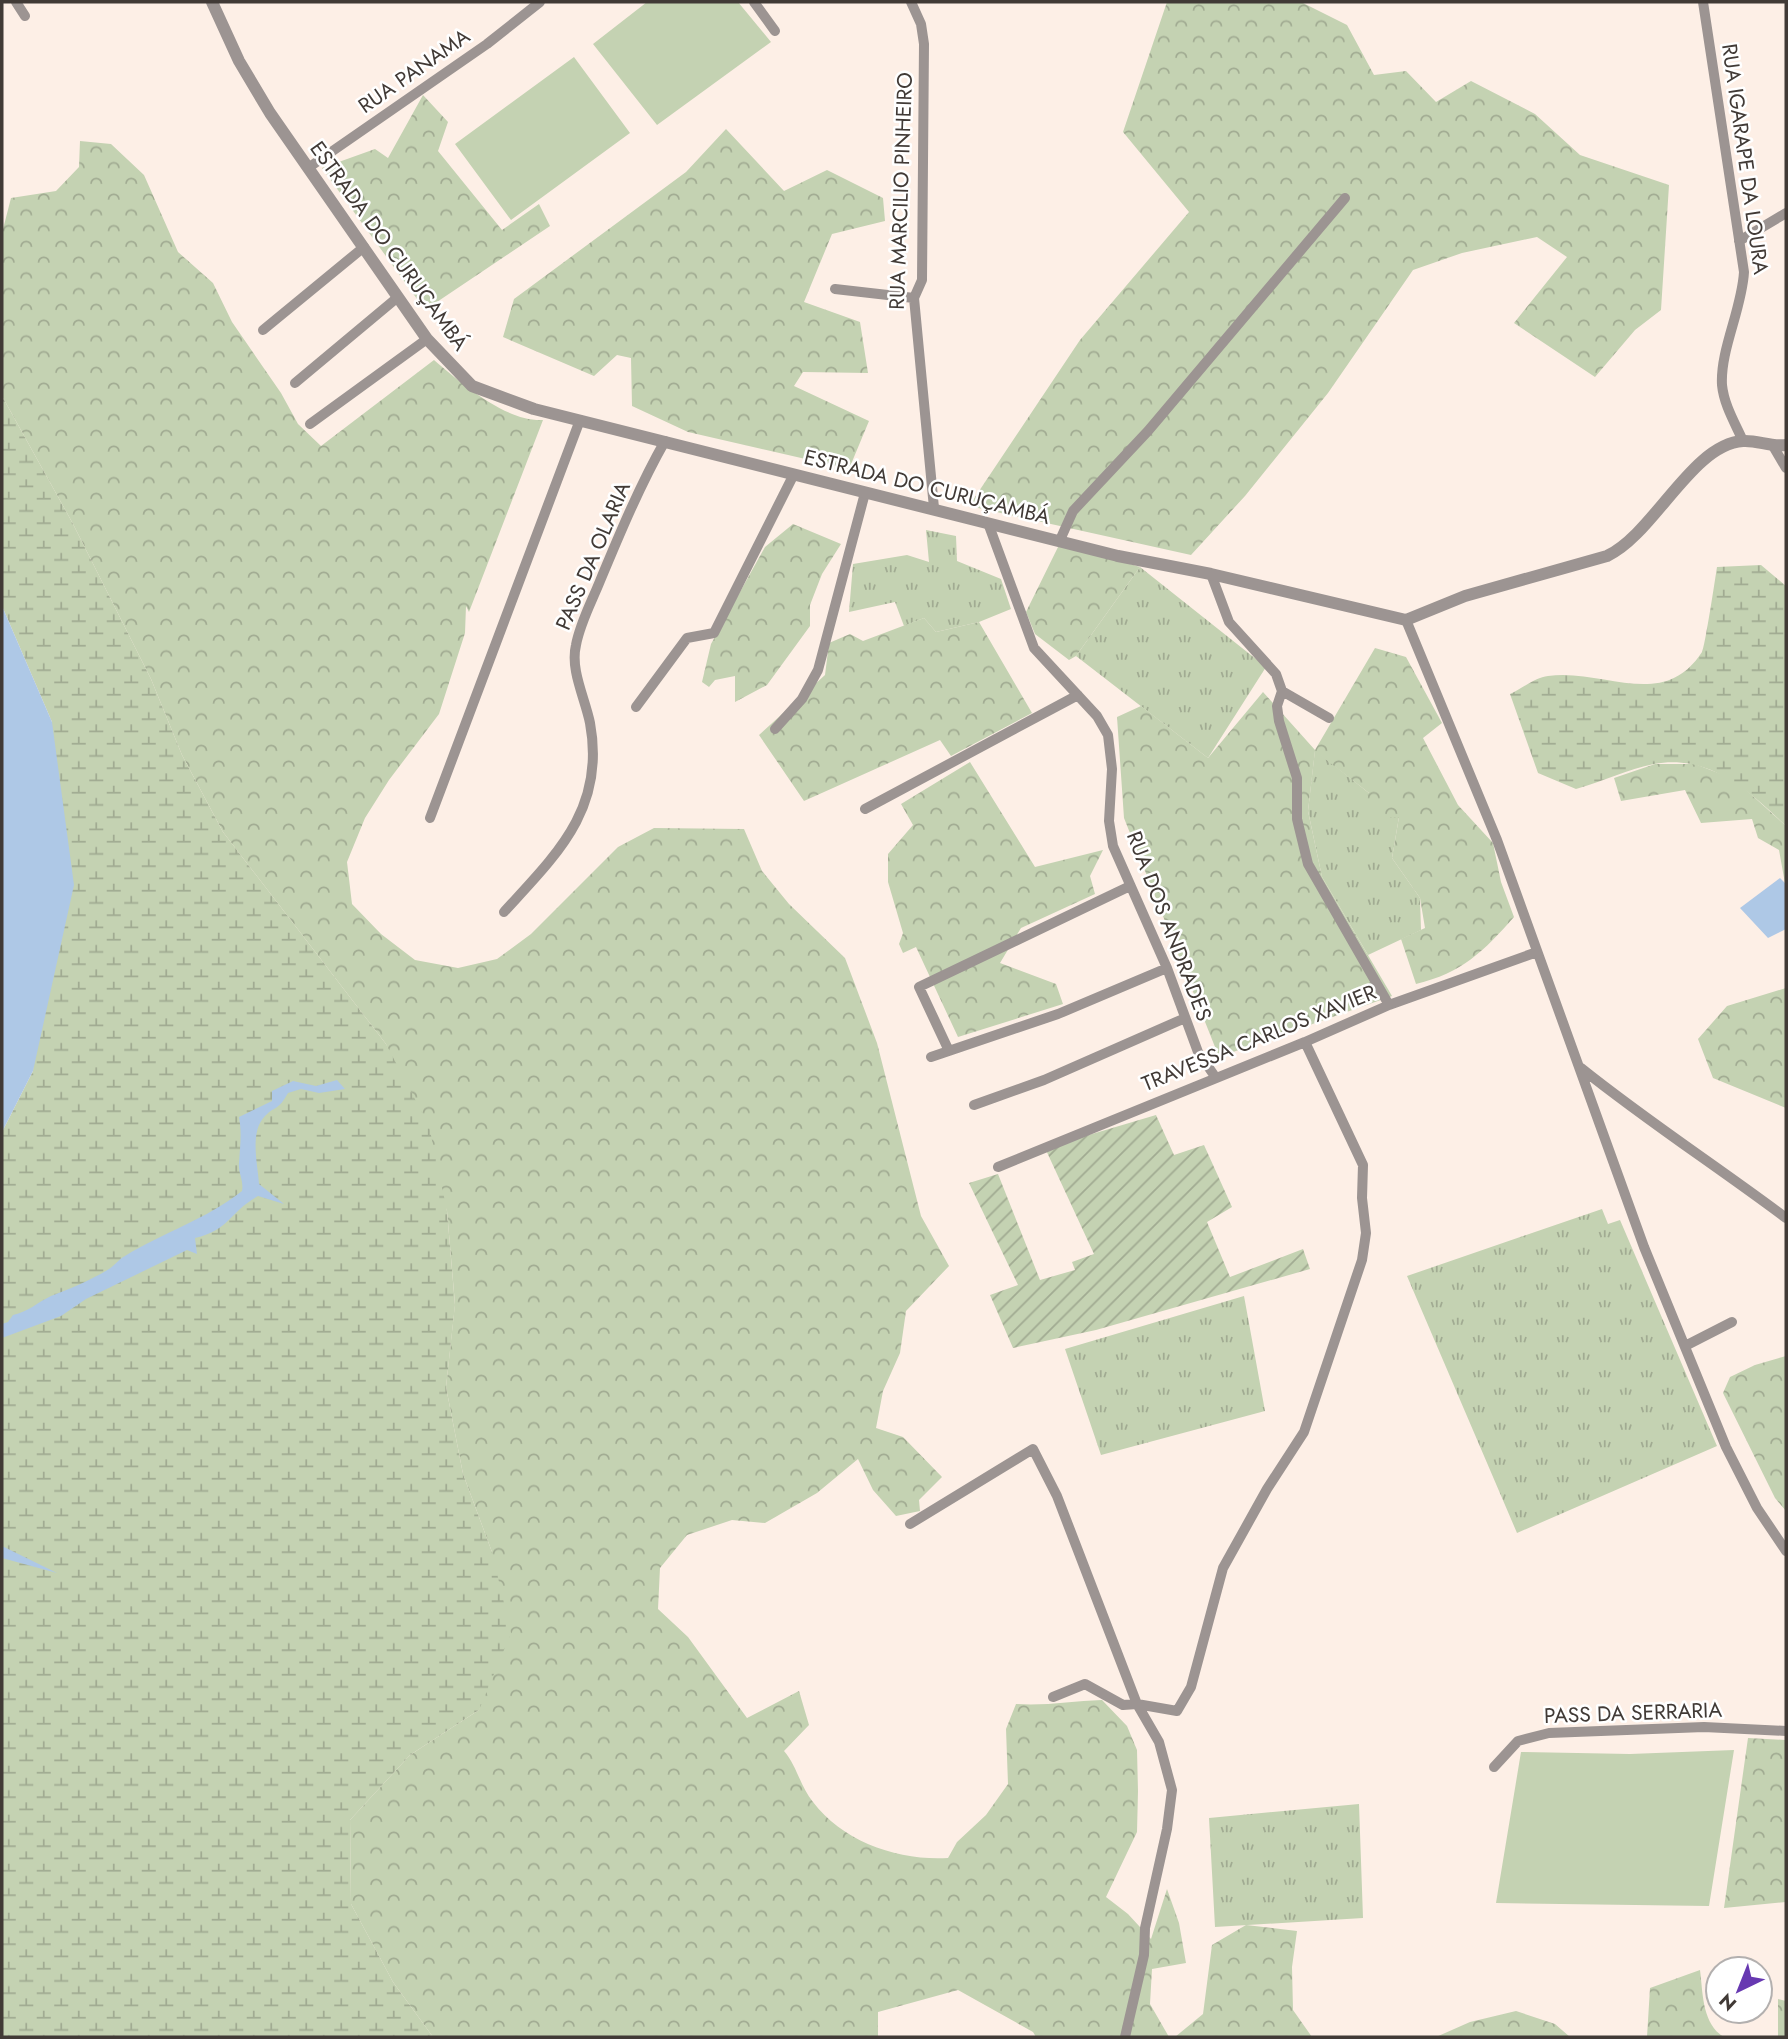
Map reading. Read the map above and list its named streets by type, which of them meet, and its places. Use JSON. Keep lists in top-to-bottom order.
{
  "streets": {
    "street": [
      "RUA PANAMA",
      "RUA IGARAPE DA LOURA",
      "RUA MARCILIO PINHEIRO",
      "ESTRADA DO CURUÇAMBÁ",
      "PASS DA OLARIA",
      "RUA DOS ANDRADES",
      "TRAVESSA CARLOS XAVIER",
      "PASS DA SERRARIA"
    ]
  },
  "crossings": [
    ["RUA PANAMA", "ESTRADA DO CURUÇAMBÁ"],
    ["RUA MARCILIO PINHEIRO", "ESTRADA DO CURUÇAMBÁ"],
    ["ESTRADA DO CURUÇAMBÁ", "PASS DA OLARIA"],
    ["ESTRADA DO CURUÇAMBÁ", "RUA DOS ANDRADES"],
    ["RUA DOS ANDRADES", "TRAVESSA CARLOS XAVIER"]
  ],
  "north": "bottom left"
}
